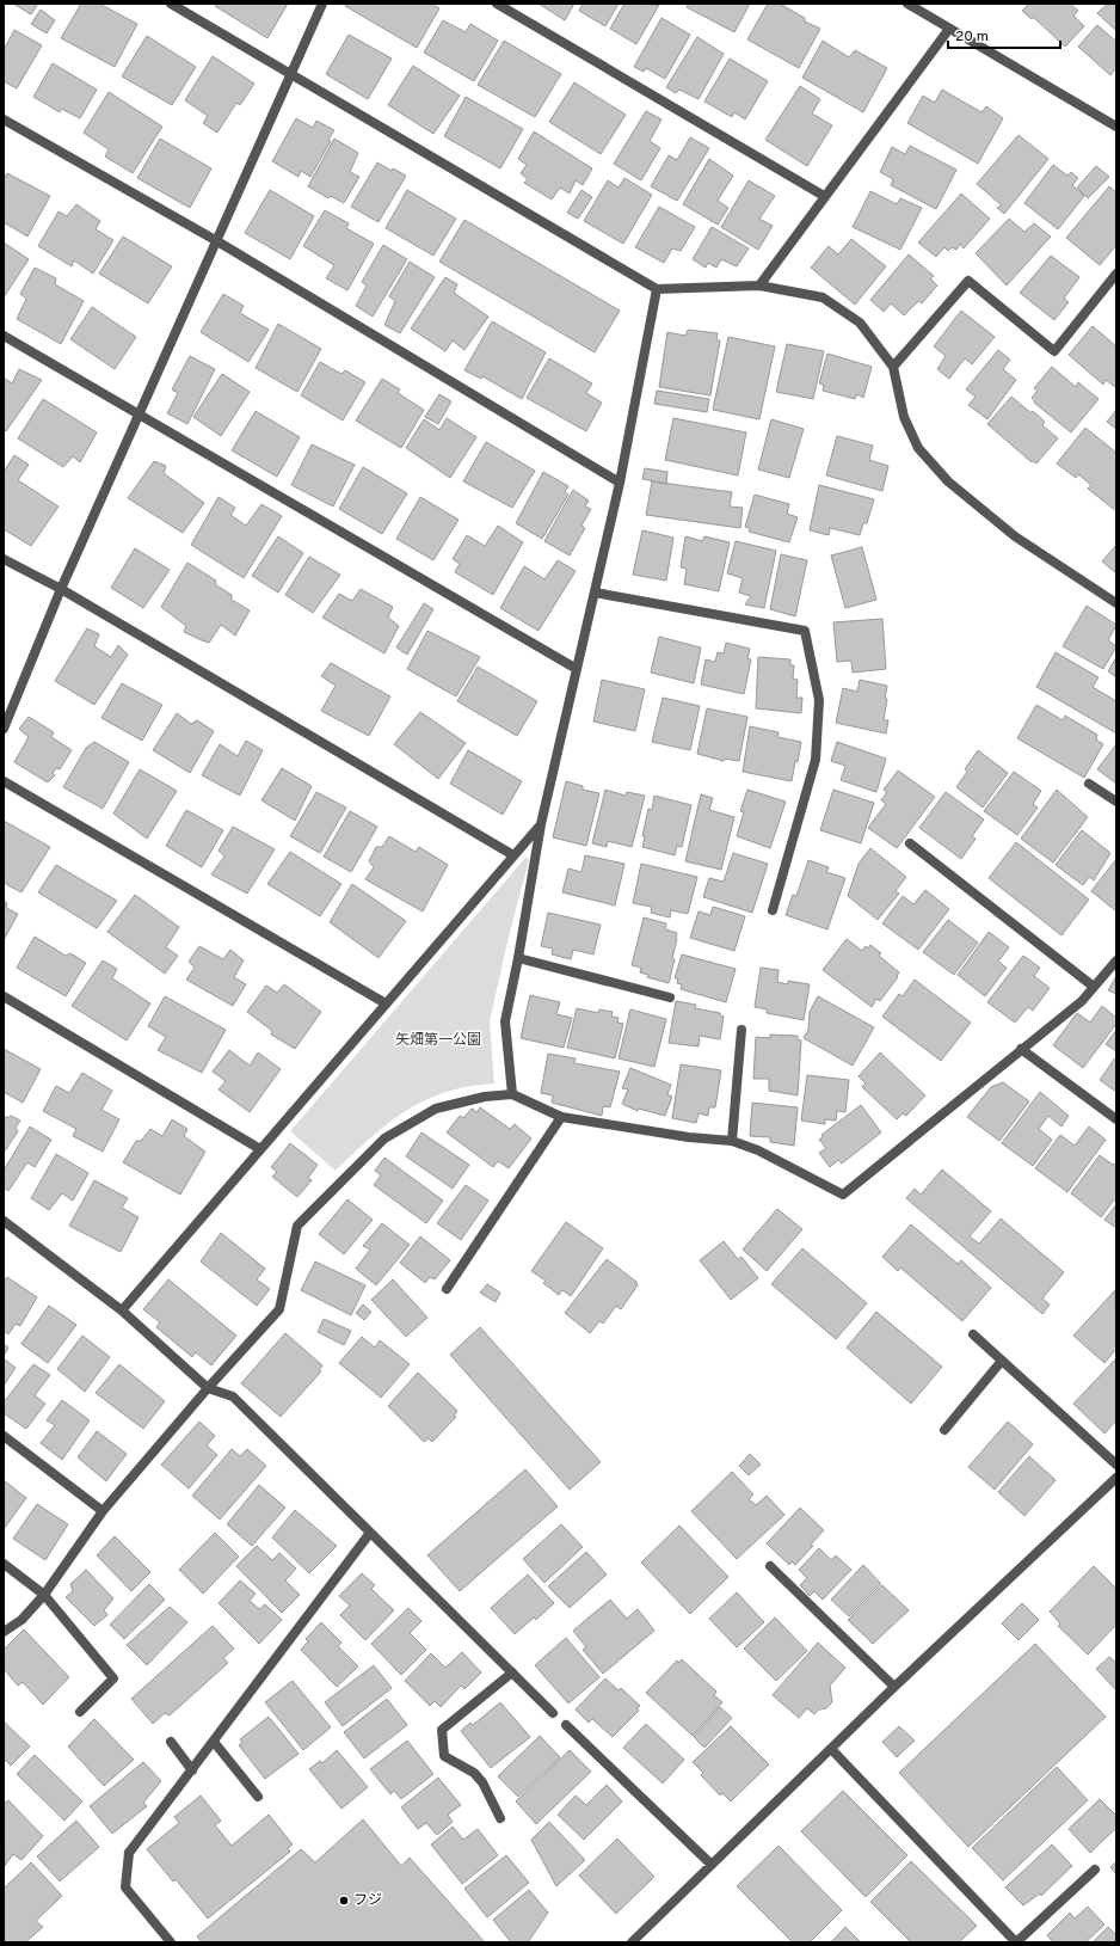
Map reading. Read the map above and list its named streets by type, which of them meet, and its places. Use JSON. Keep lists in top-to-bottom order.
{
  "parks": ["矢畑第一公園"],
  "places": ["フジ"],
  "scale_bar": "20 m"
}
